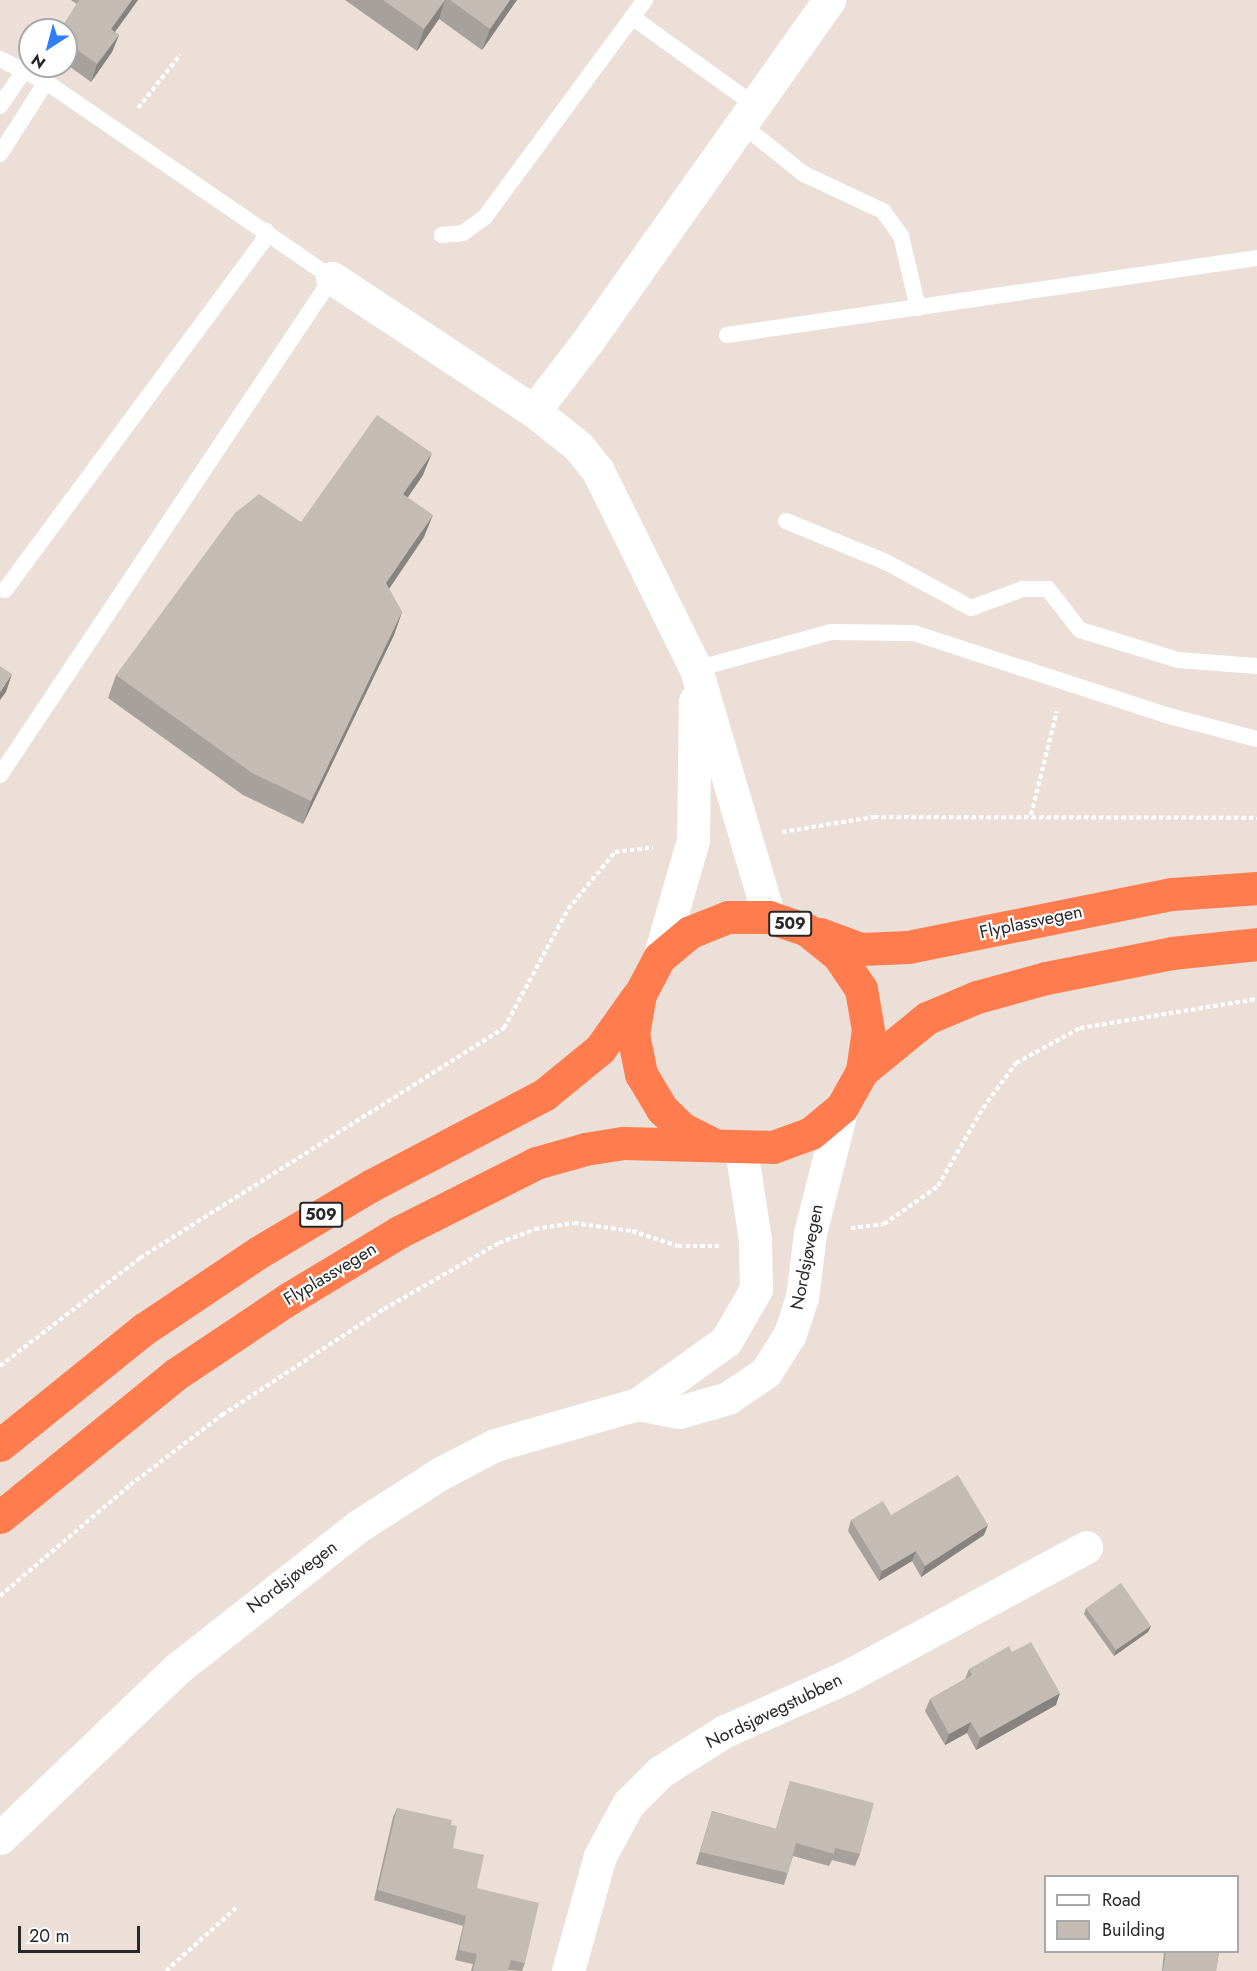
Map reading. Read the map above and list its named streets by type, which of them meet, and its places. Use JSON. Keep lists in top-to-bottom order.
{
  "streets": {
    "highway": ["Flyplassvegen", "509"],
    "street": ["Nordsjøvegen", "Nordsjøvegstubben"]
  },
  "crossings": [
    ["Flyplassvegen", "Nordsjøvegen"]
  ],
  "legend": ["Road", "Building"],
  "scale_bar": "20 m",
  "north": "bottom left"
}
